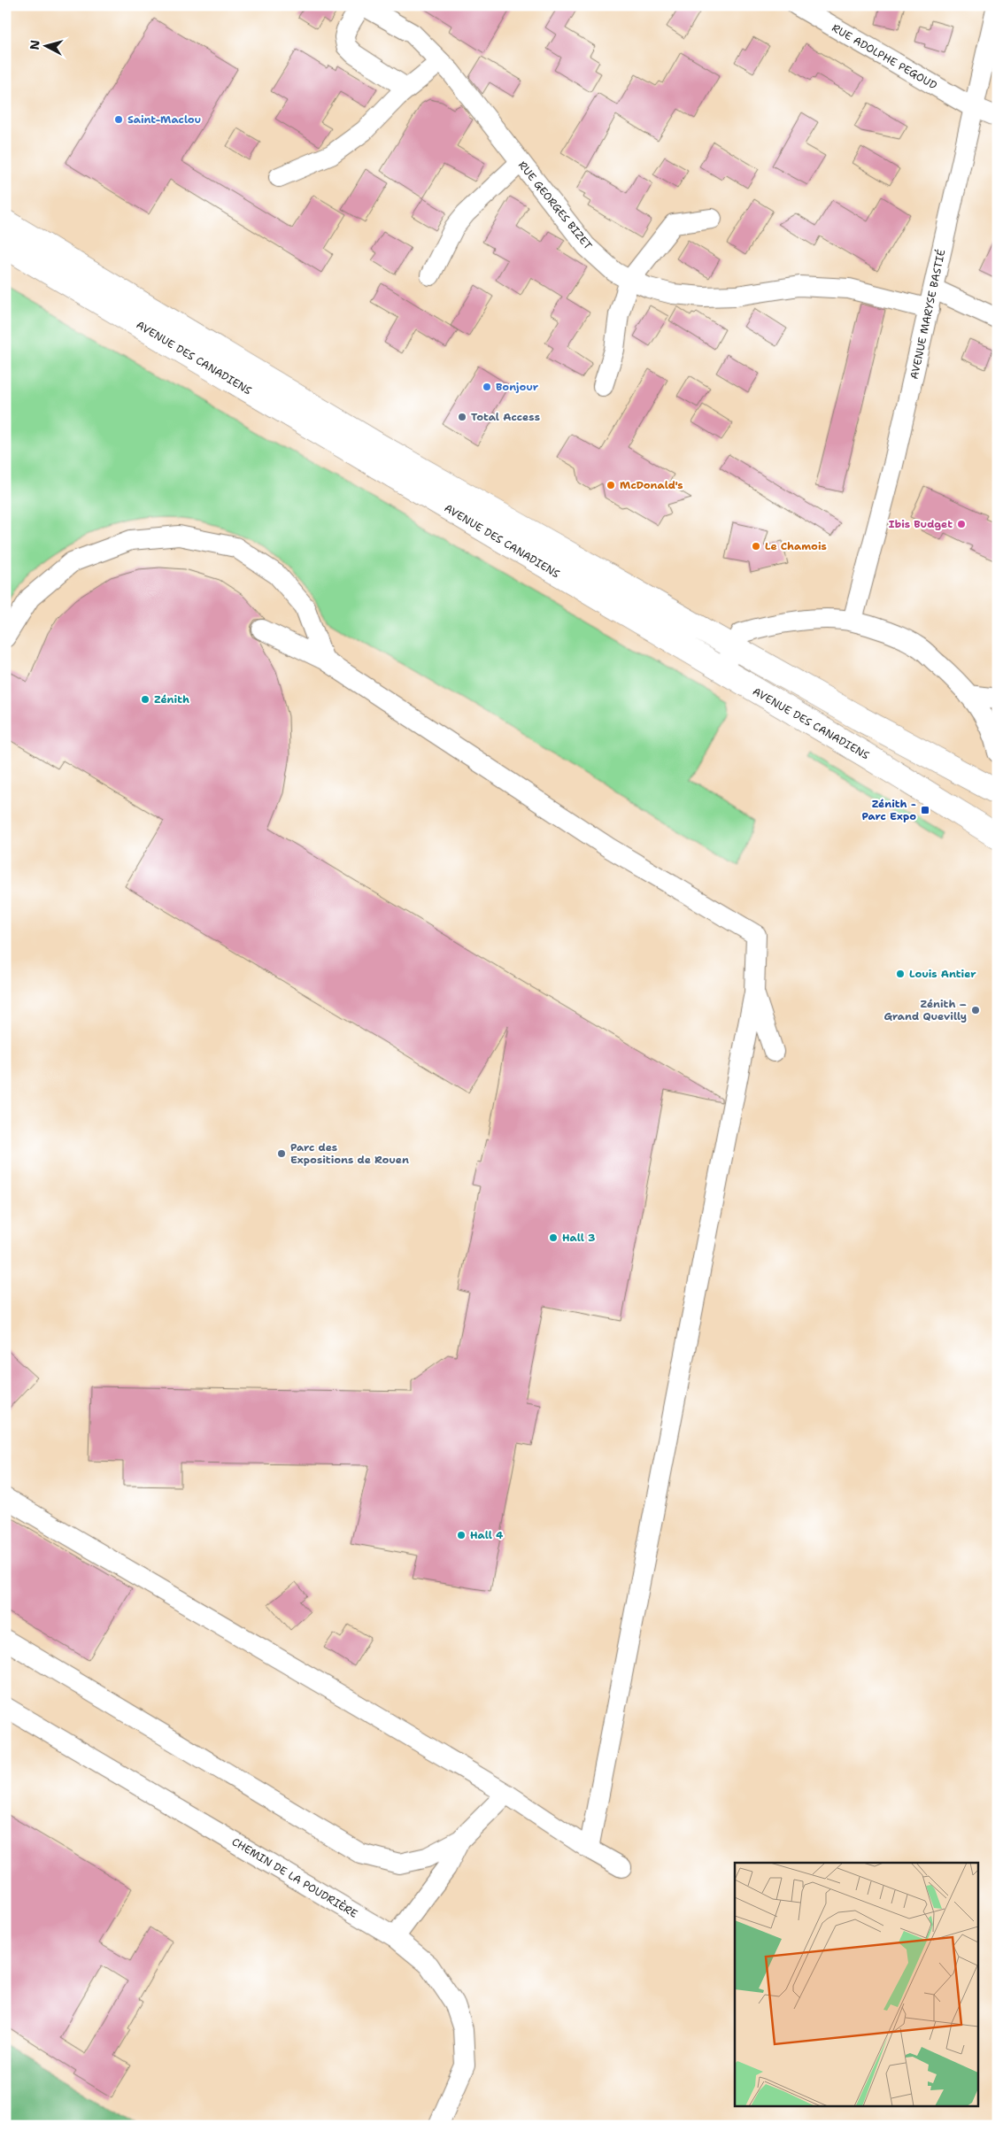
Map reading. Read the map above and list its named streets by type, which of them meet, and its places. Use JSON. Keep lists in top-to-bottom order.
{
  "streets": {
    "main road": ["AVENUE DES CANADIENS"],
    "street": [
      "RUE ADOLPHE PEGOUD",
      "RUE GEORGES BIZET",
      "AVENUE MARYSE BASTIÉ",
      "CHEMIN DE LA POUDRIÈRE"
    ]
  },
  "crossings": [
    ["RUE ADOLPHE PEGOUD", "AVENUE MARYSE BASTIÉ"],
    ["RUE GEORGES BIZET", "AVENUE MARYSE BASTIÉ"]
  ],
  "places": {
    "other": [
      "Saint-Maclou",
      "Bonjour",
      "Total Access",
      "McDonald's",
      "Ibis Budget",
      "Le Chamois",
      "Zénith",
      "Louis Antier",
      "Zénith – Grand Quevilly",
      "Parc des Expositions de Rouen",
      "Hall 3",
      "Hall 4"
    ],
    "transit": ["Zénith - Parc Expo"]
  },
  "north": "left"
}
